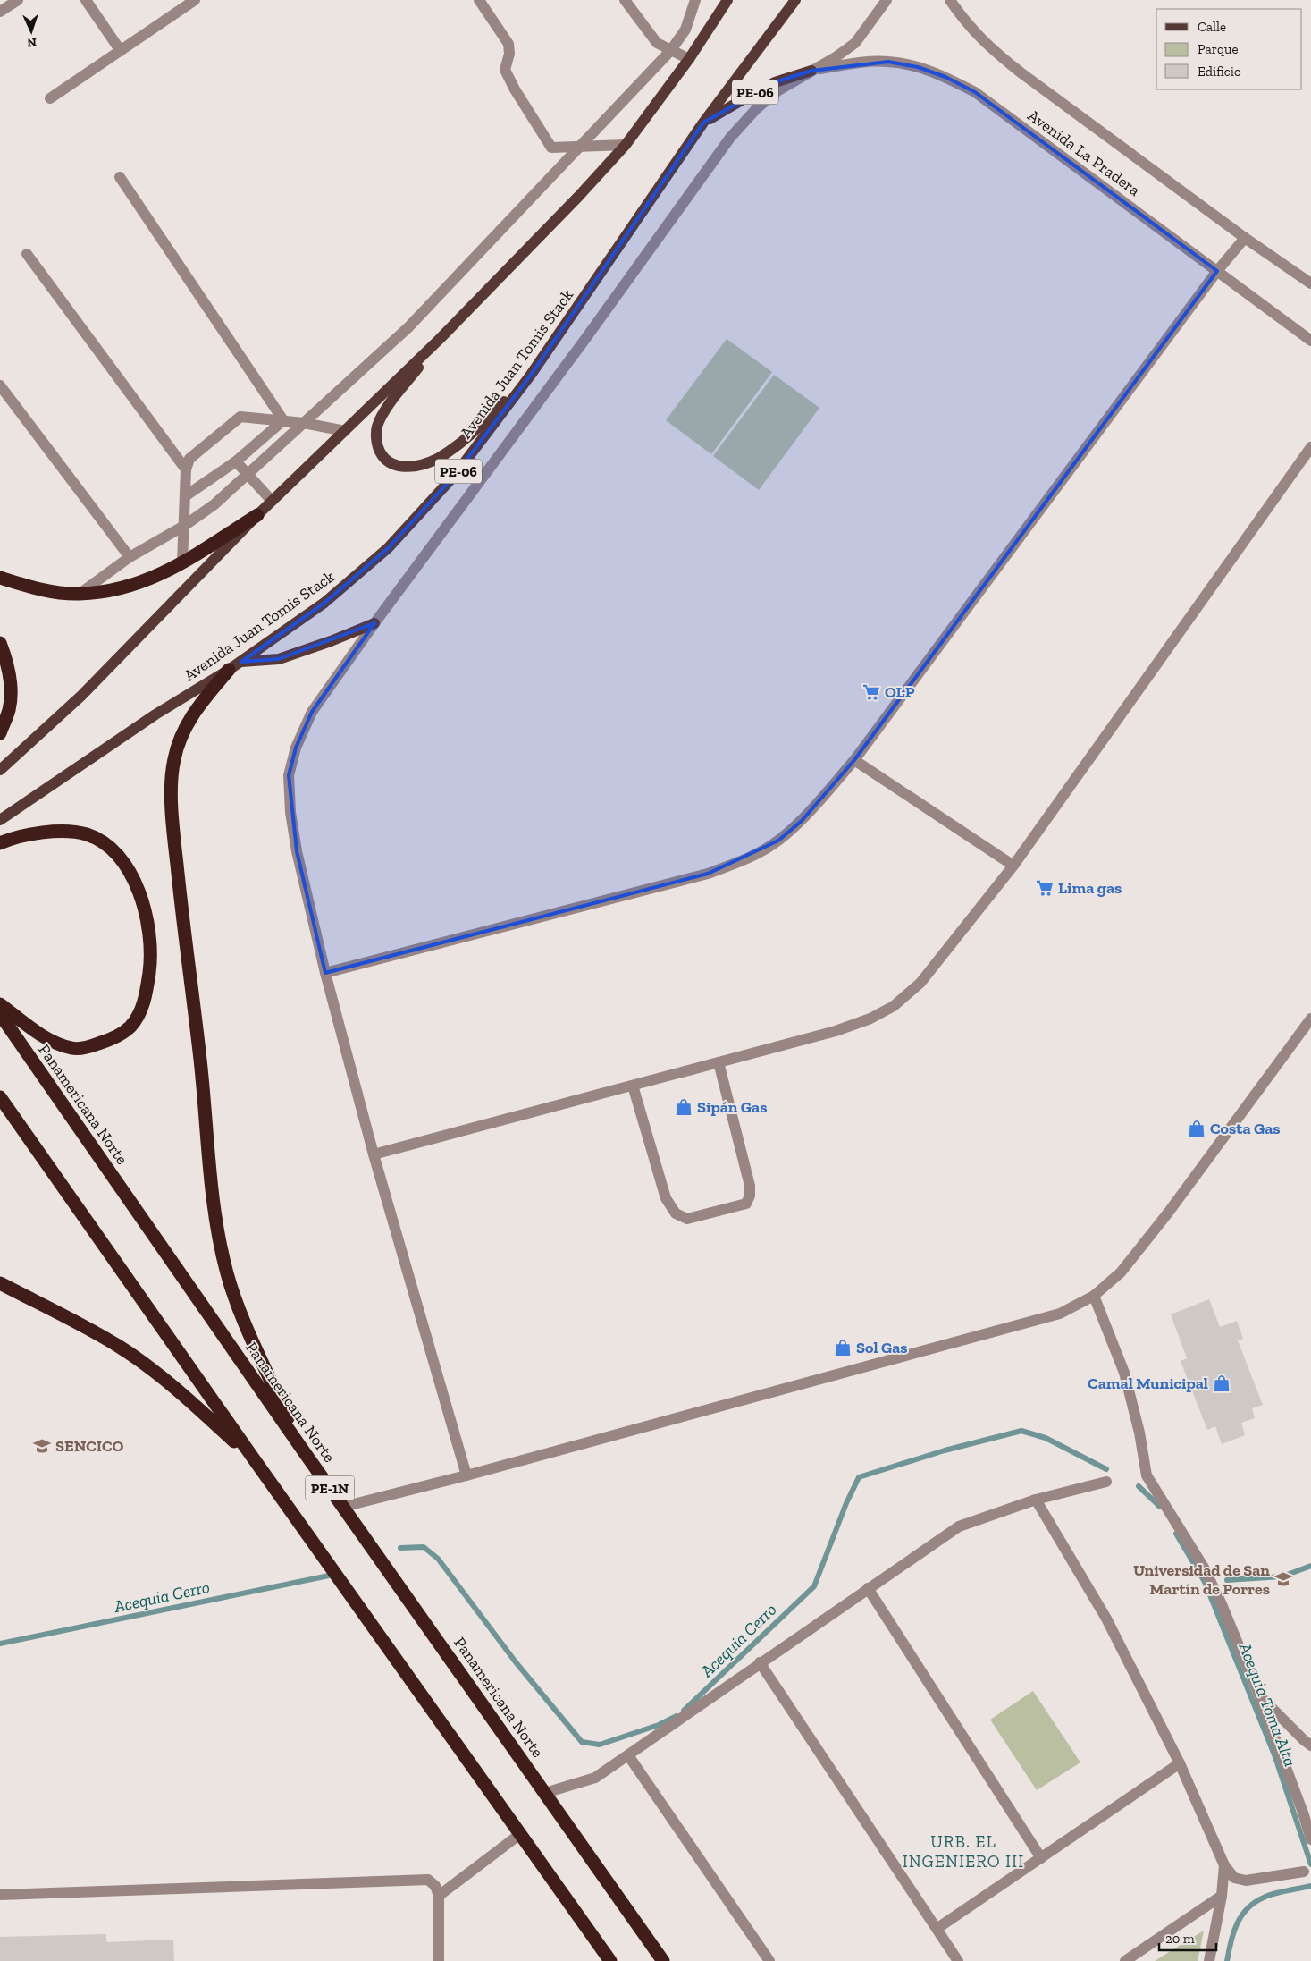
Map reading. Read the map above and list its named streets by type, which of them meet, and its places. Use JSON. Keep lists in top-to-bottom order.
{
  "streets": {
    "highway": ["Panamericana Norte", "PE-1N"],
    "main road": ["PE-06", "Avenida Juan Tomis Stack"],
    "street": ["Avenida La Pradera"]
  },
  "crossings": [
    ["PE-06", "Avenida La Pradera"],
    ["PE-06", "Avenida Juan Tomis Stack"]
  ],
  "districts": ["URB. EL INGENIERO III"],
  "water": ["Acequia Cerro", "Acequia Toma Alta"],
  "places": {
    "supermarket": ["OLP", "Lima gas"],
    "shop": [
      "Sipán Gas",
      "Costa Gas",
      "Sol Gas",
      "Camal Municipal"
    ],
    "school or university": ["SENCICO", "Universidad de San Martín de Porres"]
  },
  "legend": ["Calle", "Parque", "Edificio"],
  "scale_bar": "20 m",
  "north": "bottom"
}
